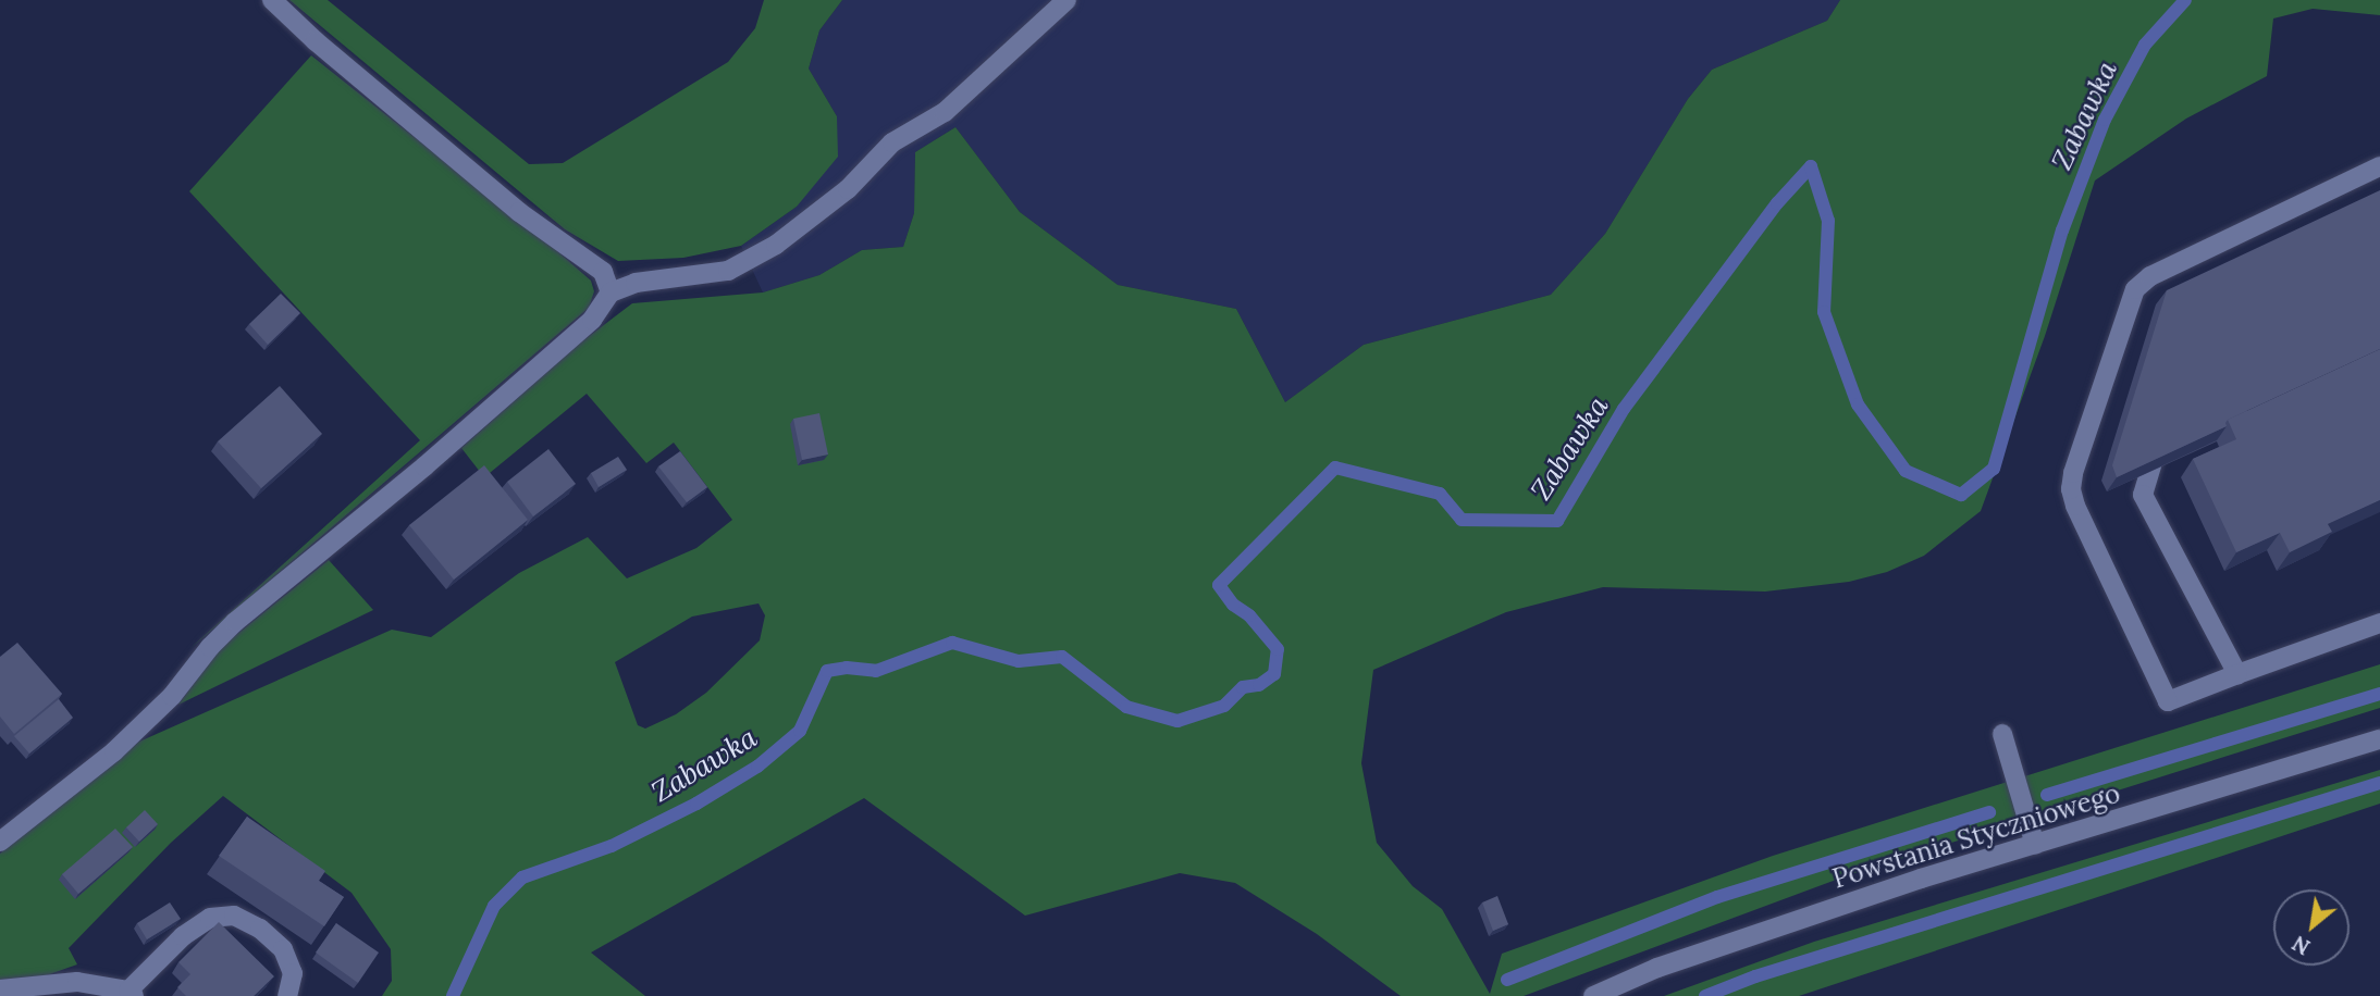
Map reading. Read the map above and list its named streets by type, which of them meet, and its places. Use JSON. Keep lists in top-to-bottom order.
{
  "streets": {
    "main road": ["Powstania Styczniowego"]
  },
  "water": ["Zabawka"],
  "north": "bottom left"
}
